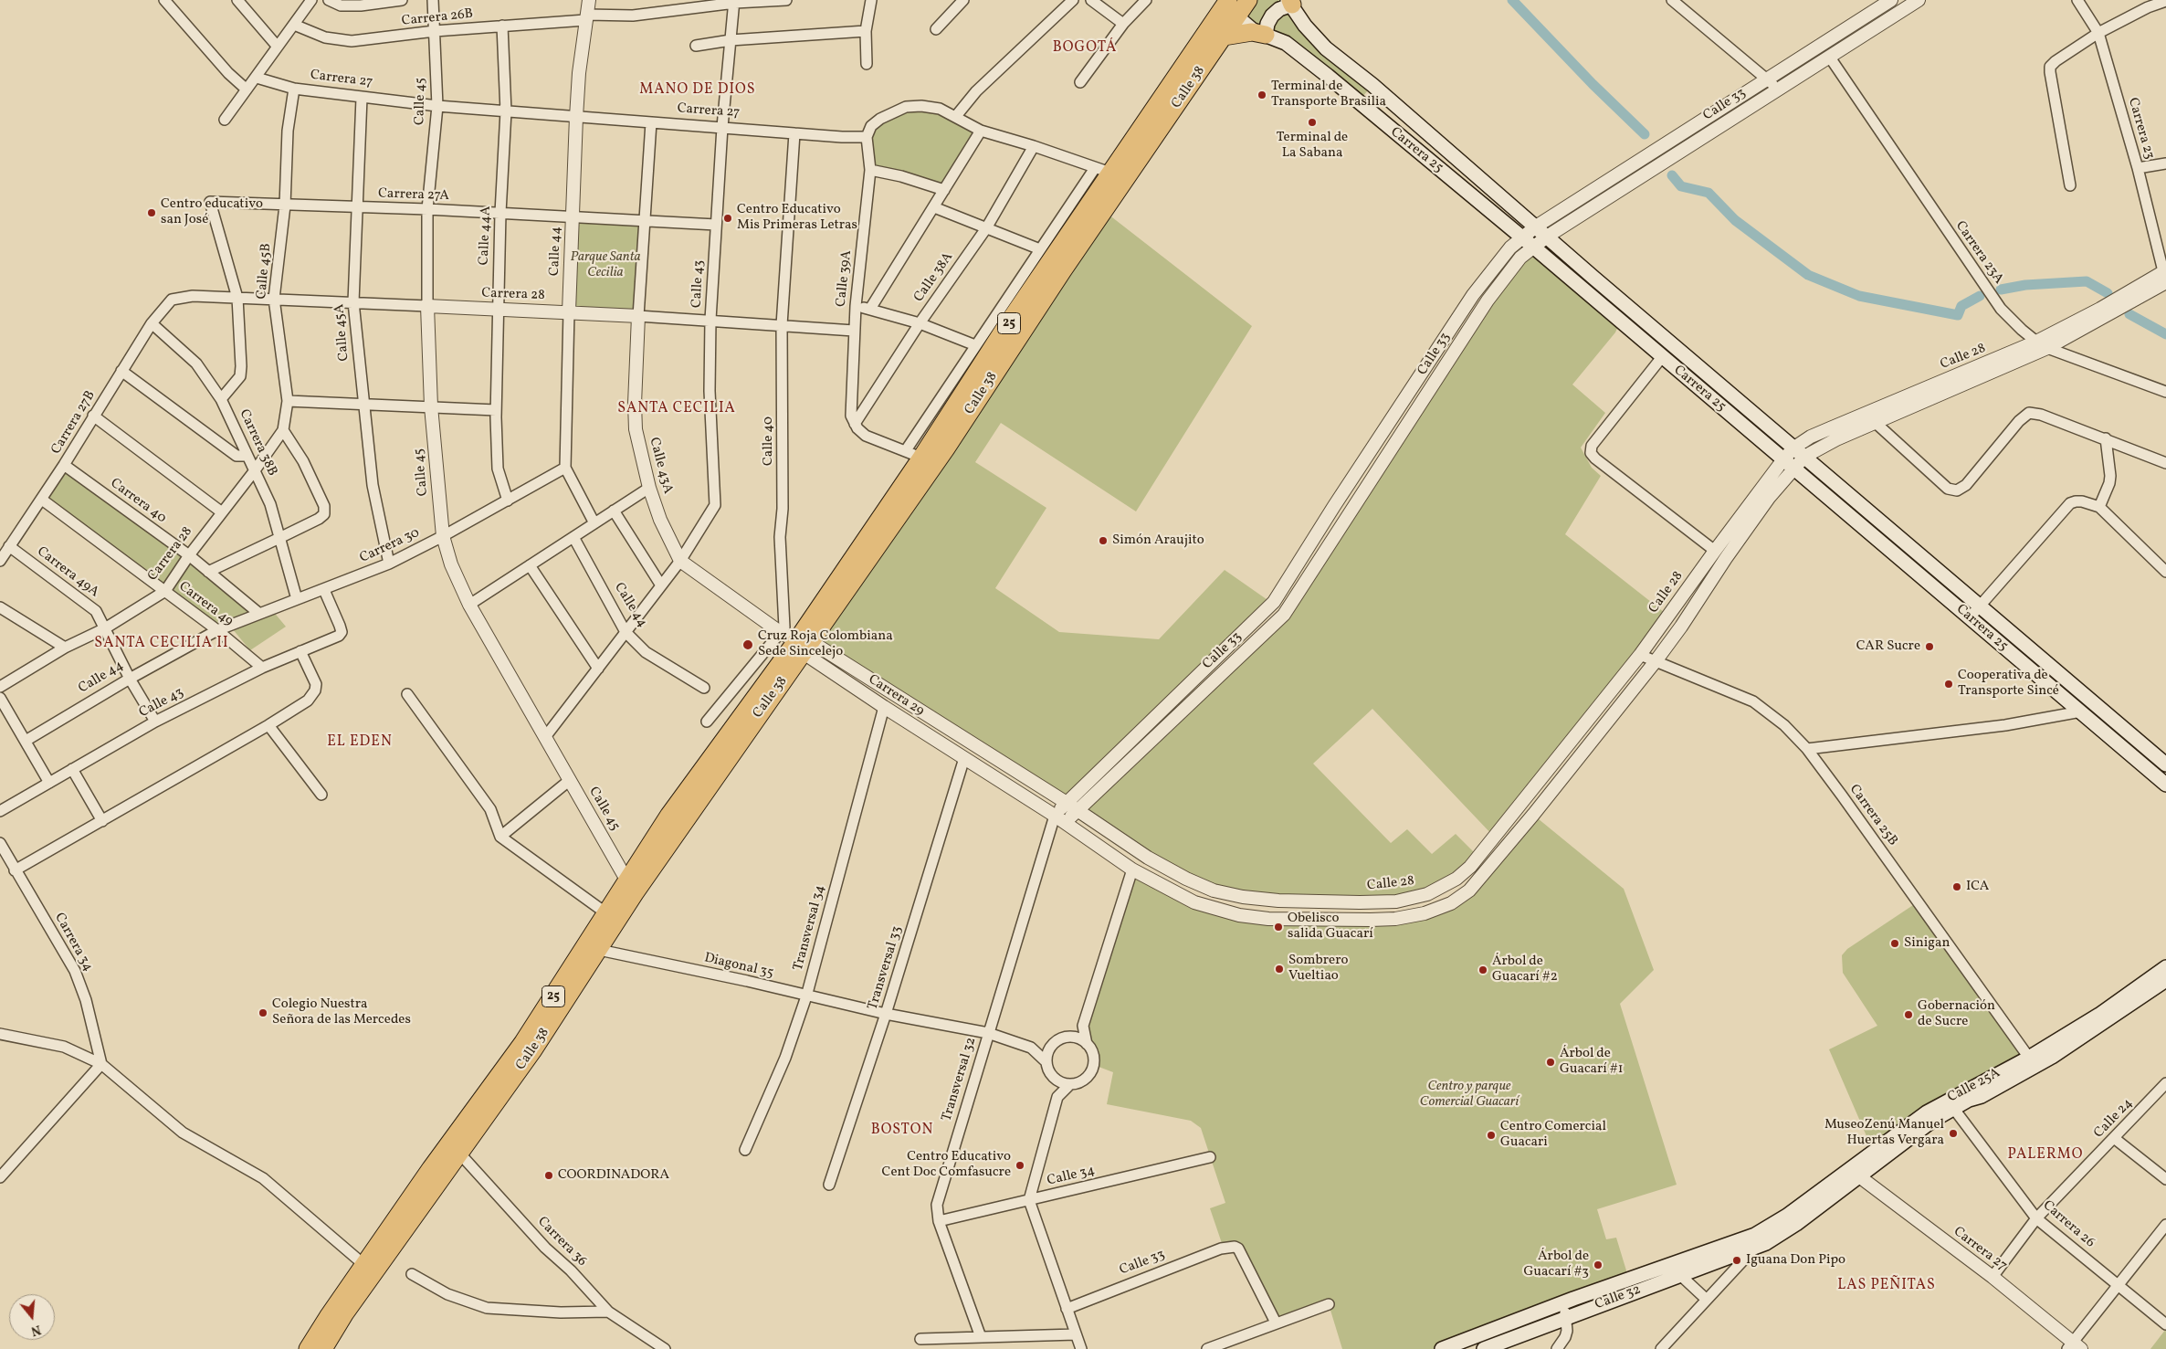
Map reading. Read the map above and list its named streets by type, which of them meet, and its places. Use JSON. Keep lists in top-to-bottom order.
{
  "streets": {
    "highway": ["Calle 38", "25"],
    "main road": ["Carrera 25", "Calle 25A", "Calle 32"],
    "street": [
      "Carrera 26B",
      "Carrera 27",
      "Calle 45",
      "Calle 33",
      "Carrera 23",
      "Carrera 27A",
      "Calle 44A",
      "Calle 44",
      "Carrera 23A",
      "Calle 45B",
      "Calle 38A",
      "Calle 39A",
      "Calle 43",
      "Carrera 28",
      "Calle 45A",
      "Calle 28",
      "Carrera 27B",
      "Calle 40",
      "Carrera 38B",
      "Calle 43A",
      "Carrera 40",
      "Carrera 30",
      "Carrera 49A",
      "Carrera 49",
      "Carrera 29",
      "Carrera 25B",
      "Transversal 34",
      "Carrera 34",
      "Diagonal 35",
      "Transversal 33",
      "Transversal 32",
      "Calle 24",
      "Calle 34",
      "Carrera 26",
      "Carrera 36"
    ]
  },
  "crossings": [
    ["Carrera 26B", "Calle 45"],
    ["Carrera 26B", "Calle 44A"],
    ["Carrera 26B", "Calle 44"],
    ["Carrera 26B", "Calle 43"],
    ["Carrera 27", "Calle 45"],
    ["Carrera 27", "Calle 44A"],
    ["Carrera 27", "Calle 44"],
    ["Carrera 27", "Calle 45B"],
    ["Carrera 27", "Calle 39A"],
    ["Carrera 27", "Calle 43"],
    ["Carrera 27", "Calle 45A"],
    ["Carrera 27", "Calle 40"],
    ["Carrera 27", "Calle 43A"],
    ["Carrera 27", "Calle 25A"],
    ["Carrera 27", "Calle 24"],
    ["Calle 38", "Calle 45"],
    ["Calle 38", "Carrera 25"],
    ["Calle 38", "Calle 43A"],
    ["Calle 38", "Carrera 29"],
    ["Calle 38", "Diagonal 35"],
    ["Calle 38", "Carrera 36"],
    ["Calle 45", "Carrera 27A"],
    ["Calle 45", "Calle 43"],
    ["Calle 45", "Carrera 28"],
    ["Calle 45", "Carrera 30"],
    ["Calle 33", "Carrera 25"],
    ["Calle 33", "Carrera 23A"],
    ["Calle 33", "Carrera 29"],
    ["Calle 33", "Transversal 32"],
    ["Carrera 23", "Calle 28"],
    ["Carrera 25", "Calle 28"],
    ["Carrera 27A", "Calle 44A"],
    ["Carrera 27A", "Calle 44"],
    ["Carrera 27A", "Calle 45B"],
    ["Carrera 27A", "Calle 43"],
    ["Carrera 27A", "Carrera 28"],
    ["Carrera 27A", "Calle 45A"],
    ["Carrera 27A", "Calle 43A"],
    ["Calle 44A", "Carrera 28"],
    ["Calle 44A", "Carrera 30"],
    ["Calle 44", "Calle 43"],
    ["Calle 44", "Carrera 28"],
    ["Calle 44", "Carrera 30"],
    ["Calle 44", "Carrera 49A"],
    ["Calle 44", "Carrera 49"],
    ["Carrera 23A", "Calle 28"],
    ["Calle 45B", "Carrera 28"],
    ["Calle 38A", "Calle 39A"],
    ["Calle 39A", "Carrera 28"],
    ["Calle 43", "Carrera 28"],
    ["Calle 43", "Calle 43A"],
    ["Calle 43", "Carrera 30"],
    ["Calle 43", "Carrera 49A"],
    ["Calle 43", "Carrera 49"],
    ["Carrera 28", "Calle 45A"],
    ["Carrera 28", "Carrera 27B"],
    ["Carrera 28", "Calle 40"],
    ["Carrera 28", "Carrera 38B"],
    ["Carrera 28", "Calle 43A"],
    ["Carrera 28", "Carrera 40"],
    ["Carrera 28", "Carrera 49A"],
    ["Carrera 28", "Carrera 49"],
    ["Calle 45A", "Carrera 30"],
    ["Calle 28", "Carrera 29"],
    ["Calle 28", "Carrera 25B"],
    ["Carrera 27B", "Carrera 38B"],
    ["Carrera 27B", "Carrera 40"],
    ["Carrera 27B", "Carrera 49A"],
    ["Carrera 27B", "Carrera 49"],
    ["Calle 40", "Calle 43A"],
    ["Carrera 38B", "Carrera 30"],
    ["Calle 43A", "Carrera 29"],
    ["Carrera 40", "Carrera 30"],
    ["Carrera 30", "Carrera 49"],
    ["Carrera 29", "Transversal 34"],
    ["Carrera 29", "Transversal 33"],
    ["Carrera 29", "Transversal 32"],
    ["Carrera 25B", "Calle 25A"],
    ["Transversal 34", "Diagonal 35"],
    ["Diagonal 35", "Transversal 33"],
    ["Diagonal 35", "Transversal 32"],
    ["Transversal 32", "Calle 34"],
    ["Calle 25A", "Carrera 26"],
    ["Calle 25A", "Calle 32"],
    ["Calle 24", "Carrera 26"]
  ],
  "districts": [
    "BOGOTÁ",
    "MANO DE DIOS",
    "SANTA CECILIA",
    "SANTA CECILIA II",
    "EL EDEN",
    "BOSTON",
    "PALERMO",
    "LAS PEÑITAS"
  ],
  "parks": ["Parque Santa Cecilia", "Centro y parque Comercial Guacarí"],
  "places": [
    "Terminal de Transporte Brasilia",
    "Terminal de La Sabana",
    "Centro educativo san José",
    "Centro Educativo Mis Primeras Letras",
    "Simón Araujito",
    "Cruz Roja Colombiana Sede Sincelejo",
    "CAR Sucre",
    "Cooperativa de Transporte Sincé",
    "ICA",
    "Obelisco salida Guacarí",
    "Sinigan",
    "Sombrero Vueltiao",
    "Árbol de Guacarí #2",
    "Colegio Nuestra Señora de las Mercedes",
    "Gobernación de Sucre",
    "Árbol de Guacarí #1",
    "MuseoZenú Manuel Huertas Vergara",
    "Centro Comercial Guacari",
    "Centro Educativo Cent Doc Comfasucre",
    "COORDINADORA",
    "Iguana Don Pipo",
    "Árbol de Guacarí #3"
  ],
  "north": "bottom"
}
